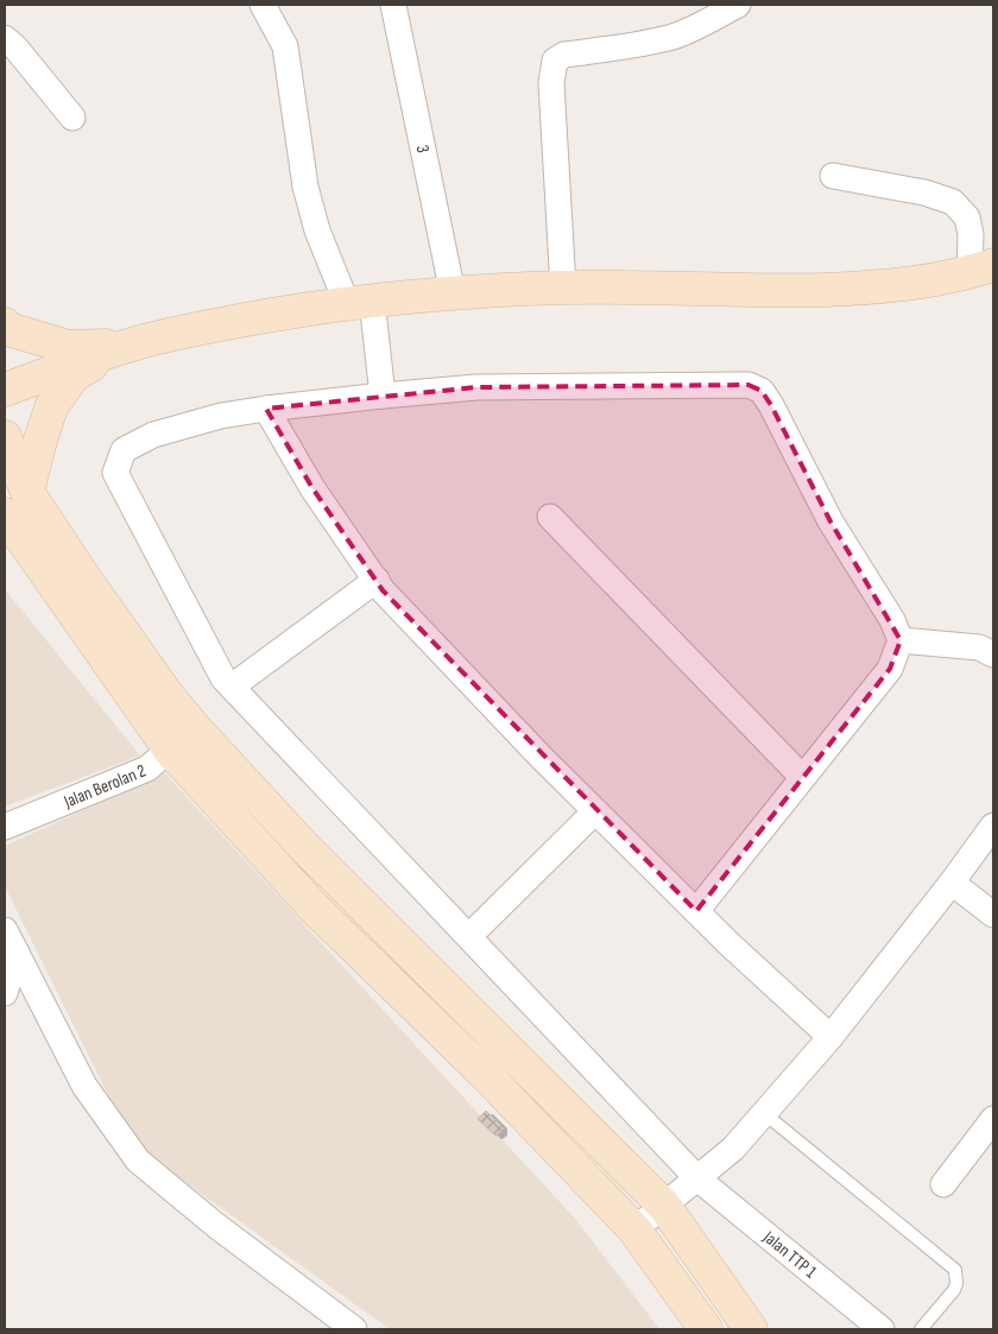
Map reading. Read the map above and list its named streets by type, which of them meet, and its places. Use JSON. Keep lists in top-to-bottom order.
{
  "streets": {
    "street": ["3", "Jalan Berolan 2", "Jalan TTP 1"]
  }
}
